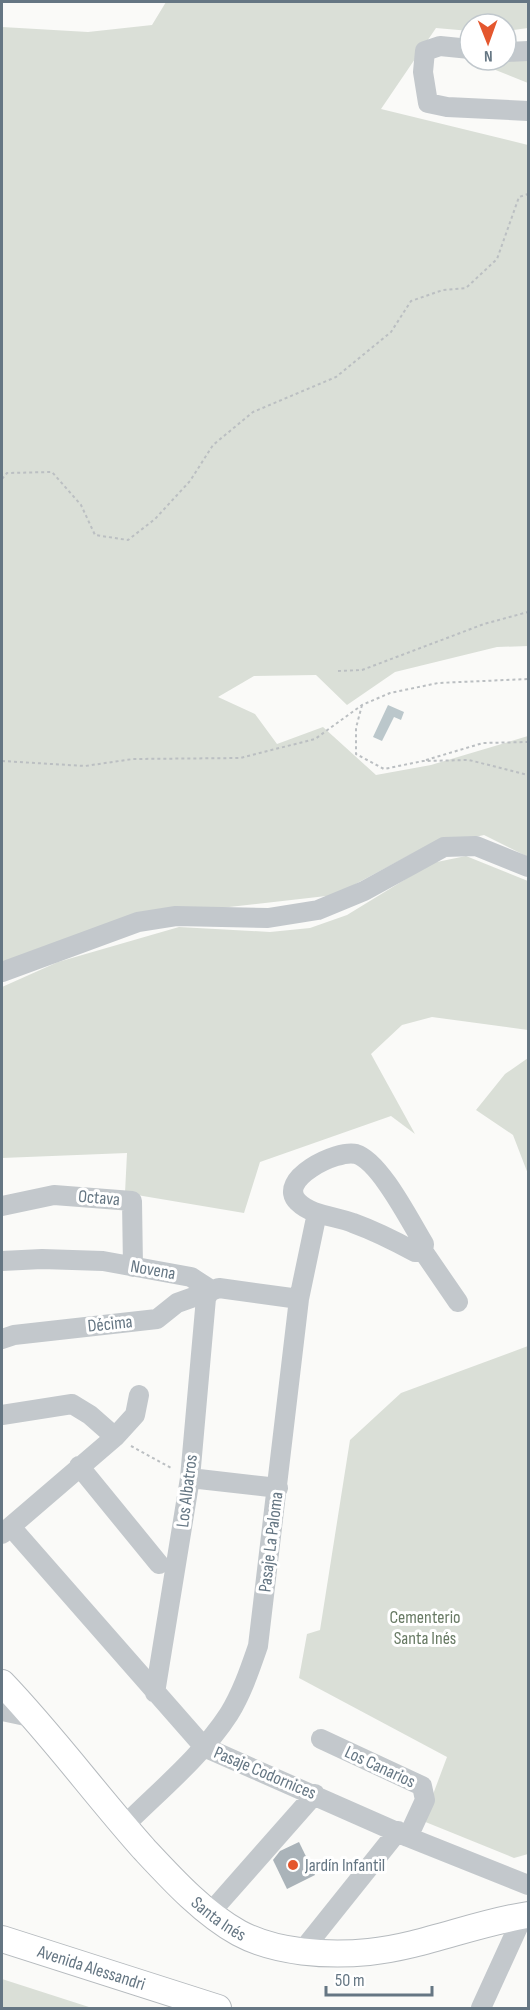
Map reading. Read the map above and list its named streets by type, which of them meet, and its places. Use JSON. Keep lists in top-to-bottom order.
{
  "streets": {
    "main road": ["Santa Inés", "Avenida Alessandri"],
    "street": [
      "Octava",
      "Novena",
      "Décima",
      "Los Albatros",
      "Pasaje La Paloma",
      "Los Canarios",
      "Pasaje Codornices"
    ]
  },
  "crossings": [
    ["Octava", "Novena"],
    ["Novena", "Décima"],
    ["Novena", "Los Albatros"],
    ["Novena", "Pasaje La Paloma"],
    ["Décima", "Los Albatros"],
    ["Los Albatros", "Pasaje Codornices"],
    ["Pasaje La Paloma", "Pasaje Codornices"],
    ["Pasaje La Paloma", "Santa Inés"],
    ["Los Canarios", "Pasaje Codornices"],
    ["Los Canarios", "Santa Inés"]
  ],
  "parks": ["Cementerio Santa Inés"],
  "places": ["Jardín Infantil"],
  "scale_bar": "50 m",
  "north": "bottom"
}
